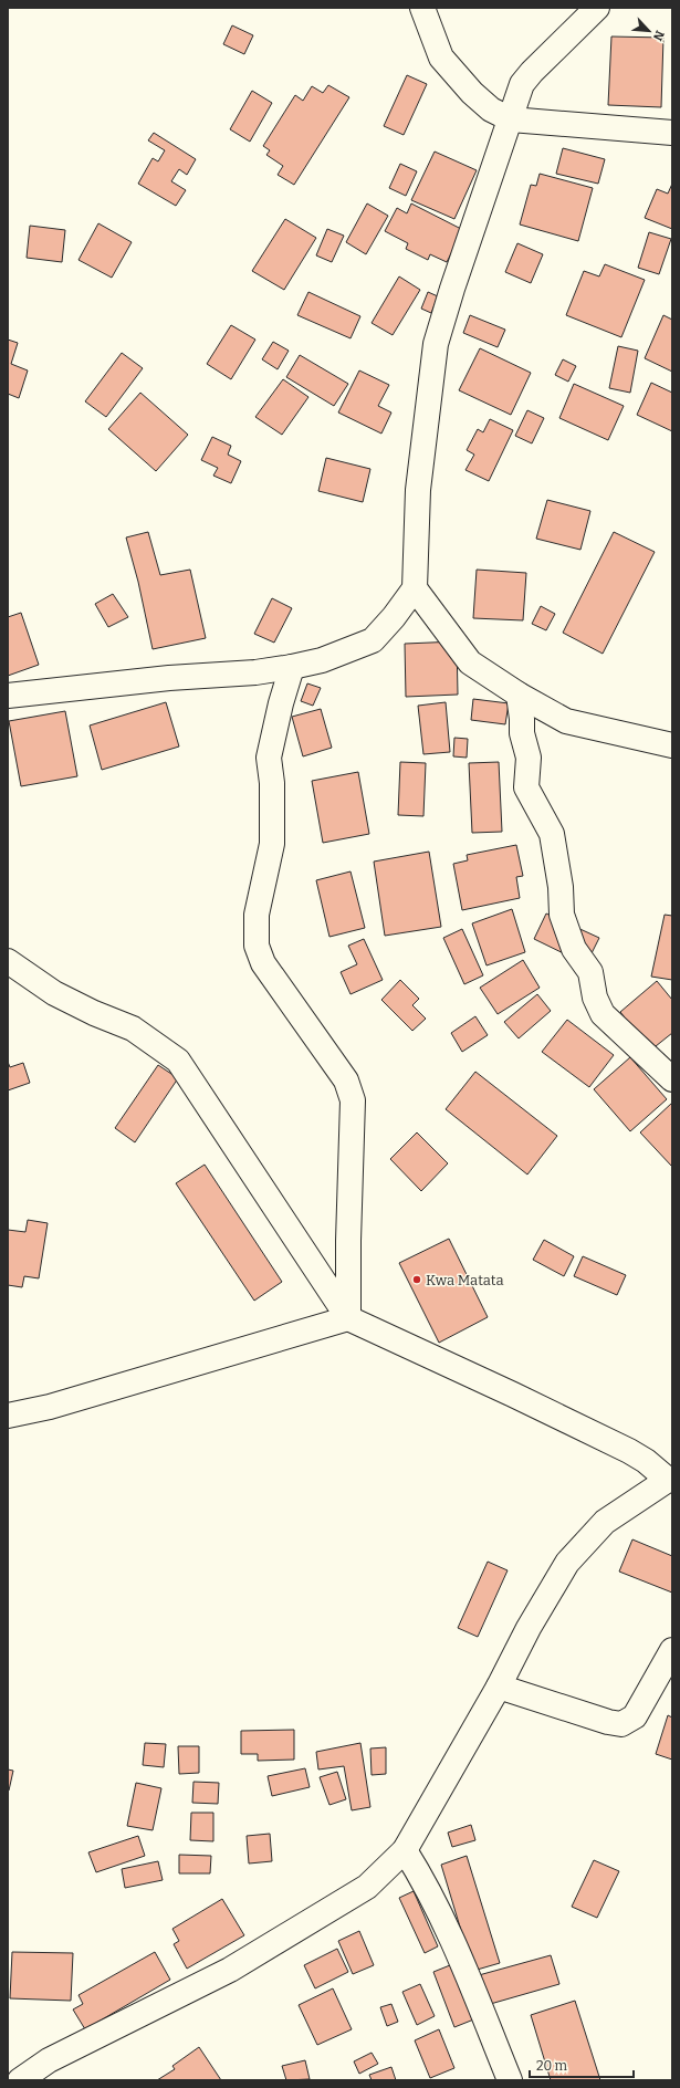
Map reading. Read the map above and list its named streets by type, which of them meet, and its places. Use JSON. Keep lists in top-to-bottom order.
{
  "places": ["Kwa Matata"],
  "scale_bar": "20 m",
  "north": "bottom right"
}
